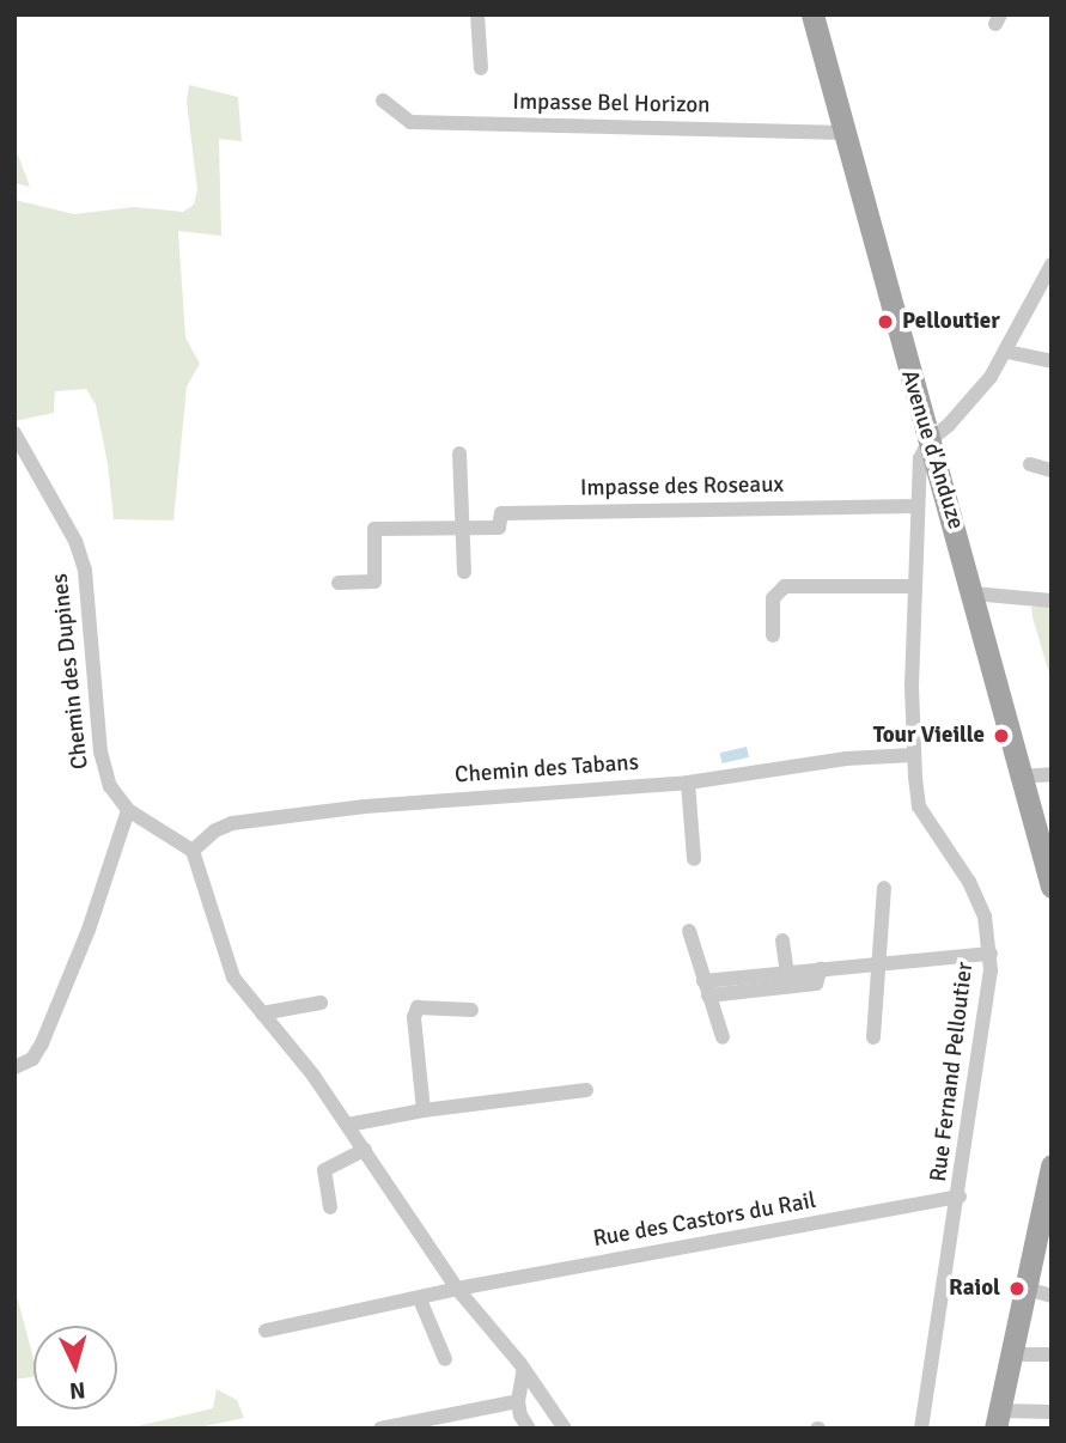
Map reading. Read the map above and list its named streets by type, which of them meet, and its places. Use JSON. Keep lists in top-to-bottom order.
{
  "streets": {
    "main road": ["Avenue d'Anduze"],
    "street": [
      "Impasse Bel Horizon",
      "Impasse des Roseaux",
      "Chemin des Dupines",
      "Chemin des Tabans",
      "Rue Fernand Pelloutier",
      "Rue des Castors du Rail"
    ]
  },
  "crossings": [
    ["Impasse Bel Horizon", "Avenue d'Anduze"],
    ["Avenue d'Anduze", "Rue Fernand Pelloutier"],
    ["Impasse des Roseaux", "Rue Fernand Pelloutier"],
    ["Chemin des Dupines", "Chemin des Tabans"],
    ["Chemin des Tabans", "Rue Fernand Pelloutier"],
    ["Rue Fernand Pelloutier", "Rue des Castors du Rail"]
  ],
  "places": ["Pelloutier", "Tour Vieille", "Raiol"],
  "north": "bottom"
}
